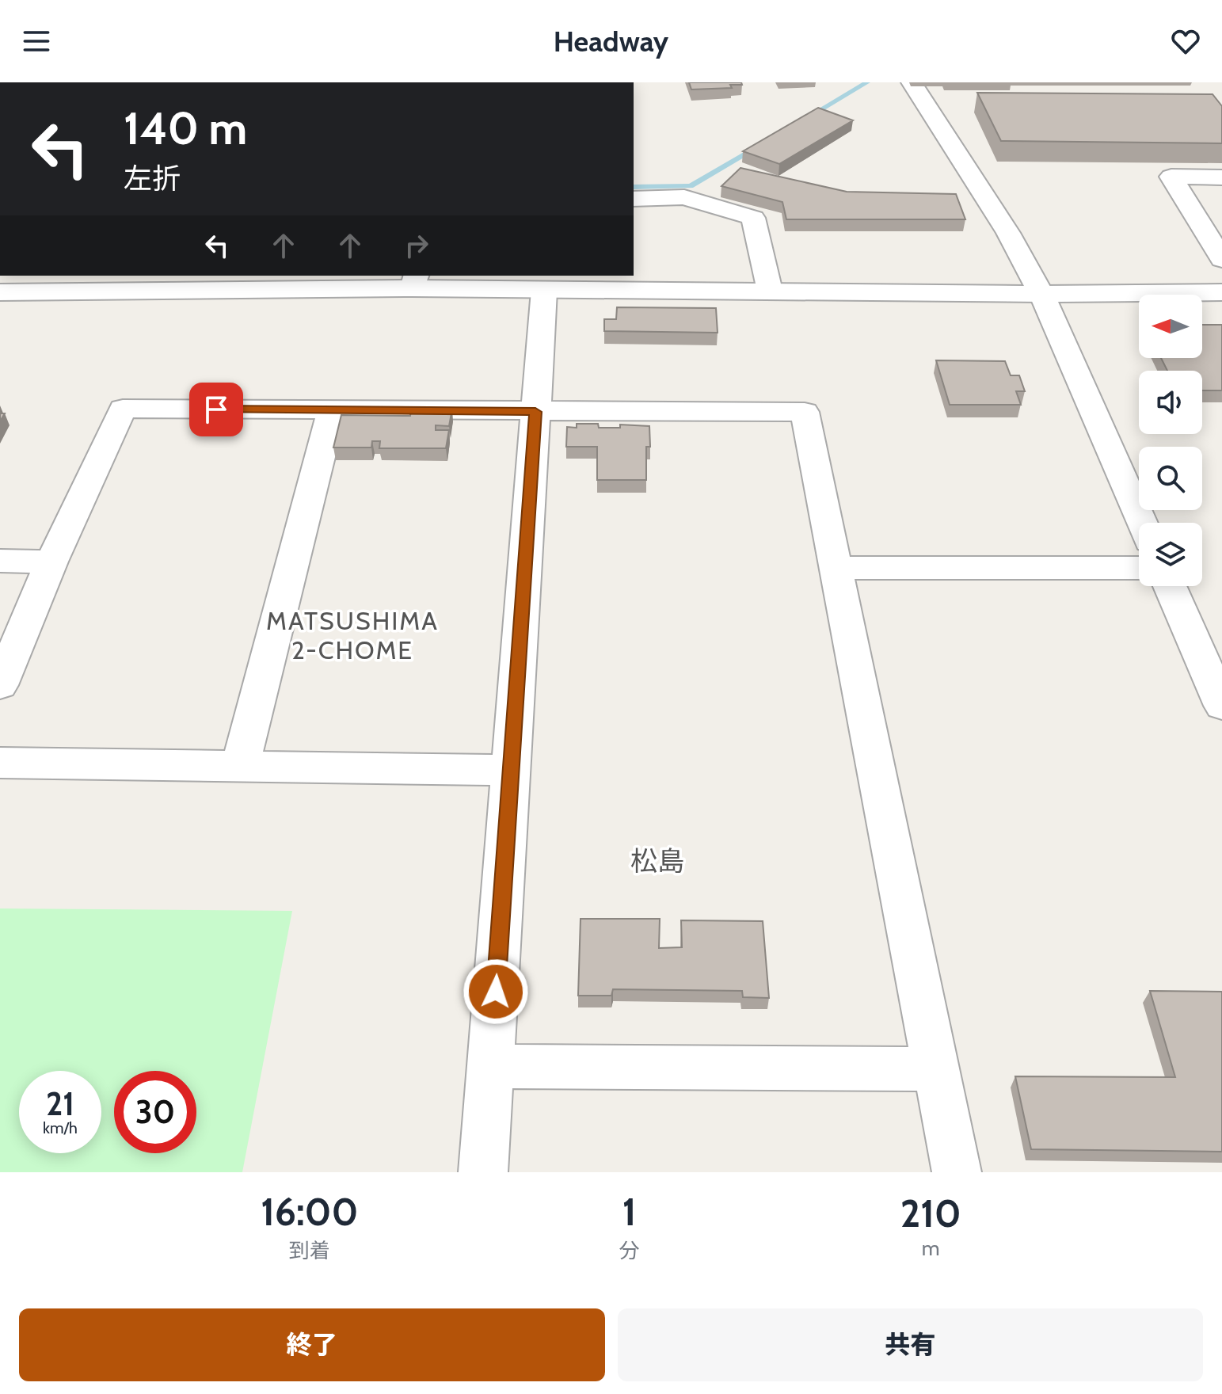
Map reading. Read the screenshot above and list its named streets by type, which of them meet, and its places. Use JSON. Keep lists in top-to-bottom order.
{
  "districts": ["MATSUSHIMA 2-CHOME", "松島"],
  "north": "left",
  "page": {
    "header": "Headway",
    "turn": ["140 m", "左折"],
    "speed": "21 km/h",
    "limit": "30",
    "eta": [
      "16:00",
      "到着",
      "1",
      "分",
      "210",
      "m"
    ],
    "buttons": ["終了", "共有"]
  }
}
